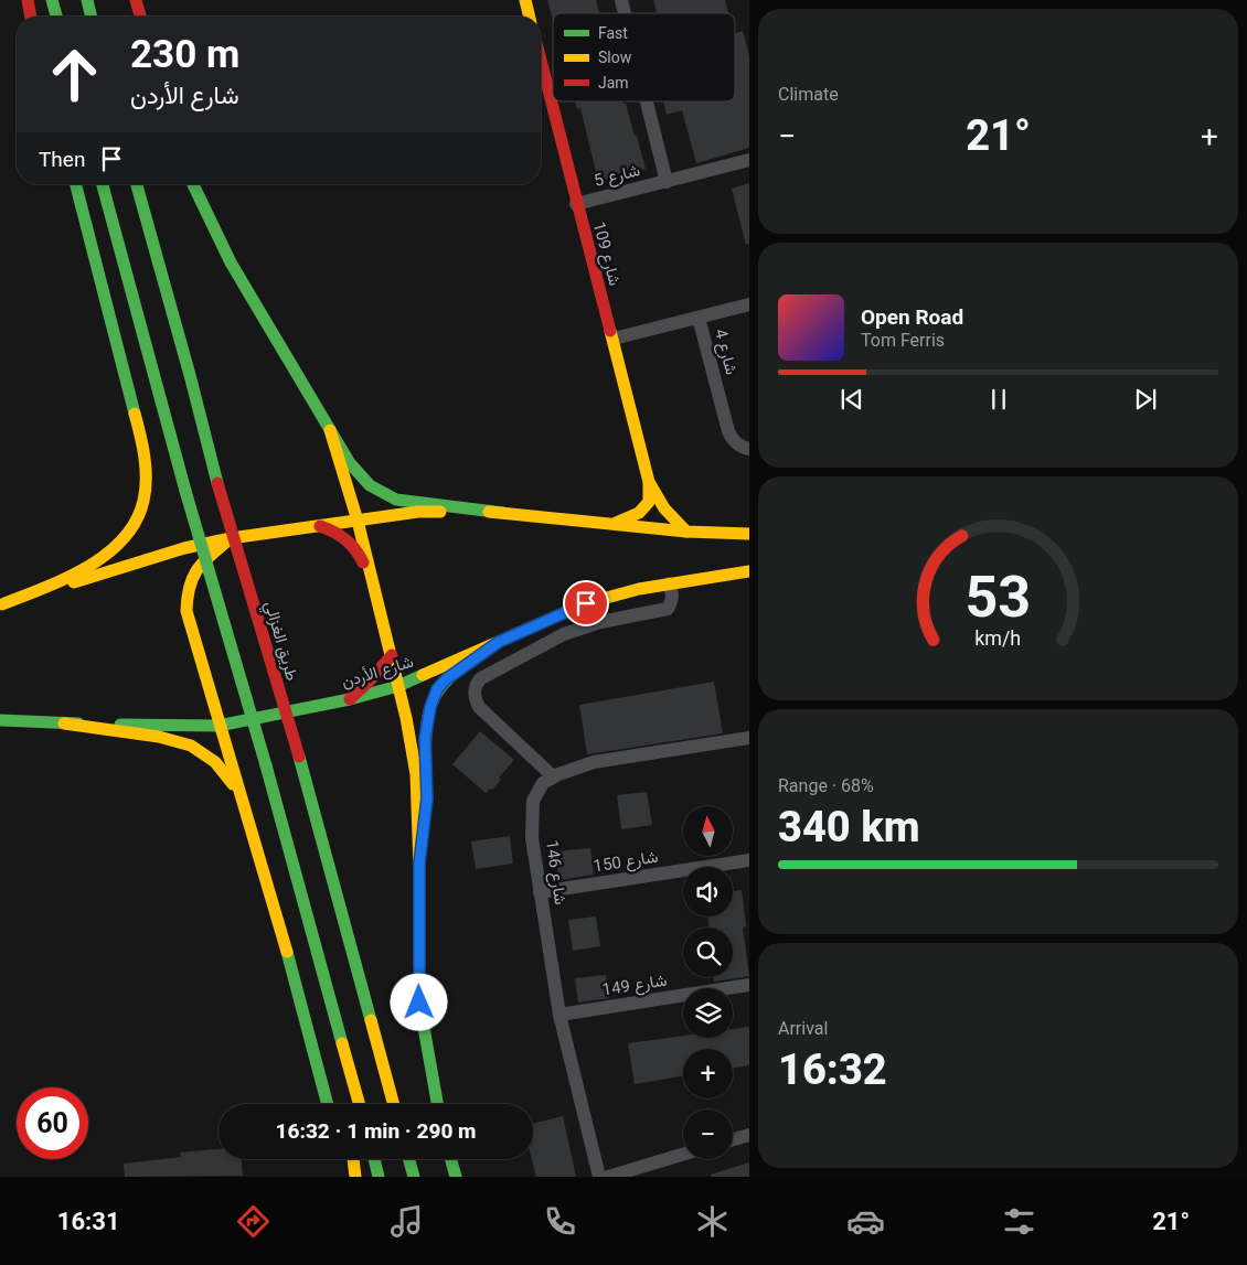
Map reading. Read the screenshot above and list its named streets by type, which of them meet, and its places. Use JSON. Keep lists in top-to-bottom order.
{
  "streets": {
    "main road": ["شارع 109", "طريق الغزالي", "شارع الأردن"],
    "street": [
      "شارع 5",
      "شارع 4",
      "شارع 150",
      "شارع 146",
      "شارع 149"
    ]
  },
  "crossings": [
    ["شارع 5", "شارع 109"],
    ["شارع 109", "شارع 4"],
    ["شارع 150", "شارع 146"],
    ["شارع 146", "شارع 149"]
  ],
  "legend": ["Fast", "Slow", "Jam"],
  "north": "top",
  "page": {
    "tile": [
      "Climate",
      ["Range · 68%", "340 km"],
      ["Arrival", "16:32"]
    ],
    "turn": ["230 m", "شارع الأردن"],
    "heat": ["−", "21°", "+"],
    "then": "Then",
    "song": ["Open Road", "Tom Ferris"],
    "map_buttons": ["+", "−"],
    "limit": "60",
    "trip": "16:32 · 1 min · 290 m",
    "tabs": ["16:31", "21°"],
    "gauge": ["53", "km/h"]
  }
}
